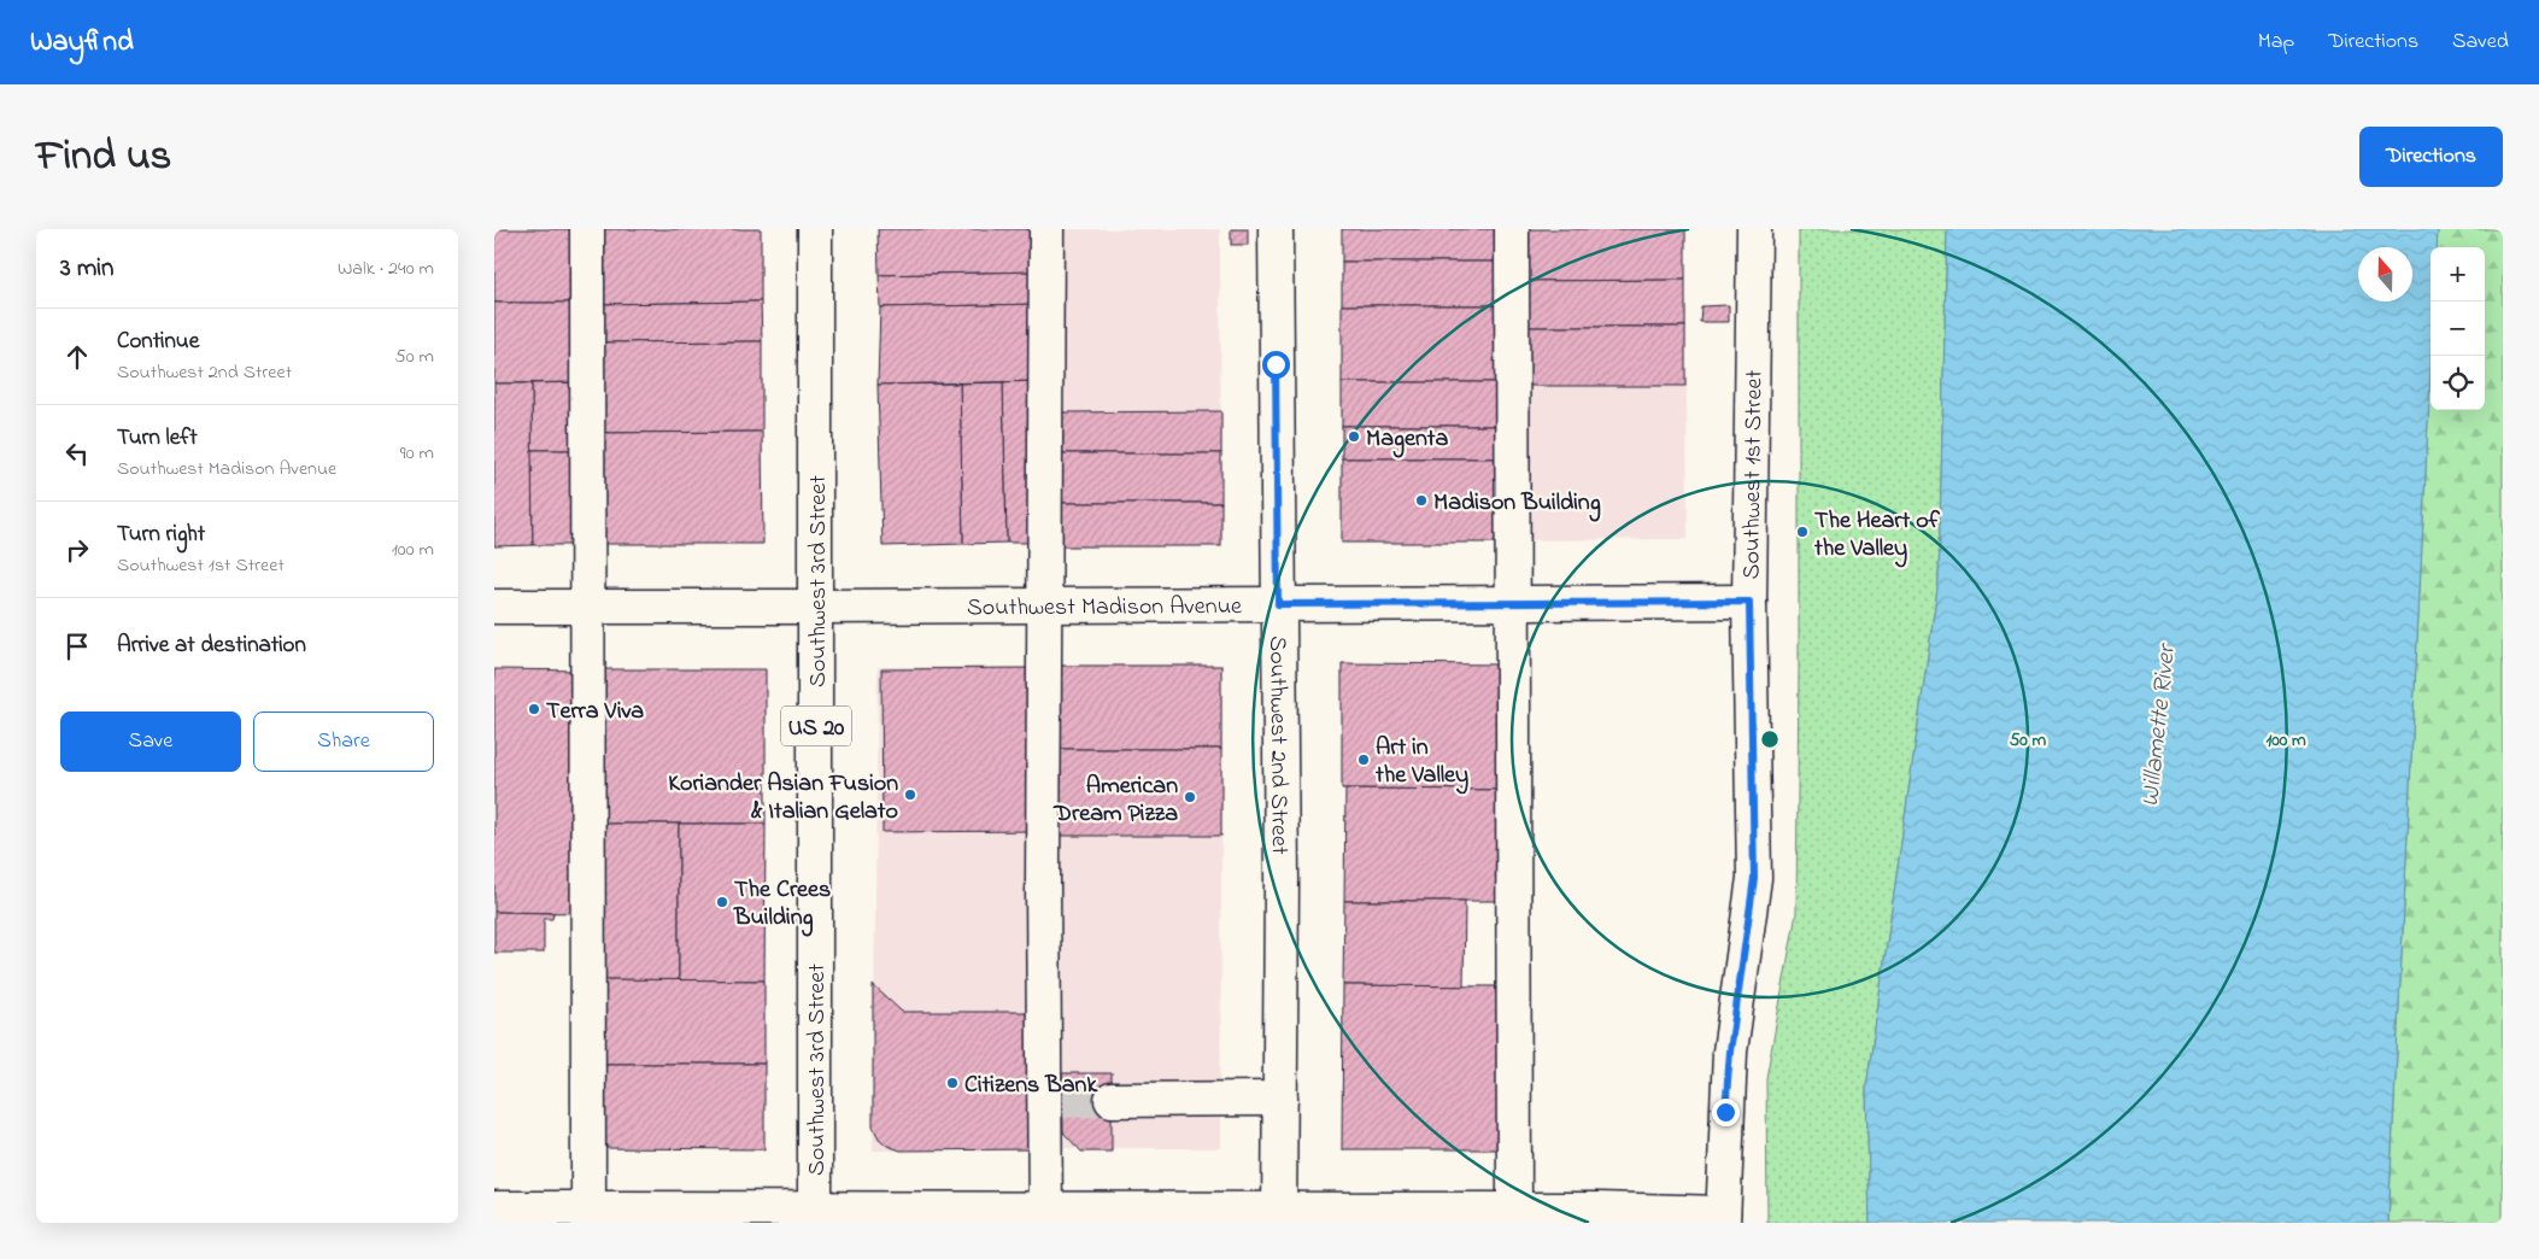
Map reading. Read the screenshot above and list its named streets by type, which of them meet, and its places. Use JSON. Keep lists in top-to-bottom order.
{
  "streets": {
    "main road": [
      "Southwest 1st Street",
      "Southwest 3rd Street",
      "Southwest Madison Avenue",
      "US 20",
      "Southwest 2nd Street"
    ]
  },
  "crossings": [
    ["Southwest 1st Street", "Southwest Madison Avenue"],
    ["Southwest 3rd Street", "Southwest Madison Avenue"],
    ["Southwest Madison Avenue", "Southwest 2nd Street"]
  ],
  "water": ["Willamette River"],
  "places": [
    "Magenta",
    "Madison Building",
    "The Heart of the Valley",
    "Terra Viva",
    "Art in the Valley",
    "Koriander Asian Fusion & Italian Gelato",
    "American Dream Pizza",
    "The Crees Building",
    "Citizens Bank"
  ],
  "north": "top",
  "page": {
    "header": "Wayfind",
    "nav": ["Map", "Directions", "Saved"],
    "title": "Find us",
    "buttons": [
      "Directions",
      ["Save", "Share"]
    ],
    "heading": ["3 min", "Walk · 240 m"],
    "map_buttons": ["+", "−"],
    "list": [
      ["Continue", "Southwest 2nd Street", "50 m"],
      ["Turn left", "Southwest Madison Avenue", "90 m"],
      ["Turn right", "Southwest 1st Street", "100 m"],
      "Arrive at destination"
    ]
  },
  "rings": ["50 m", "100 m"]
}
